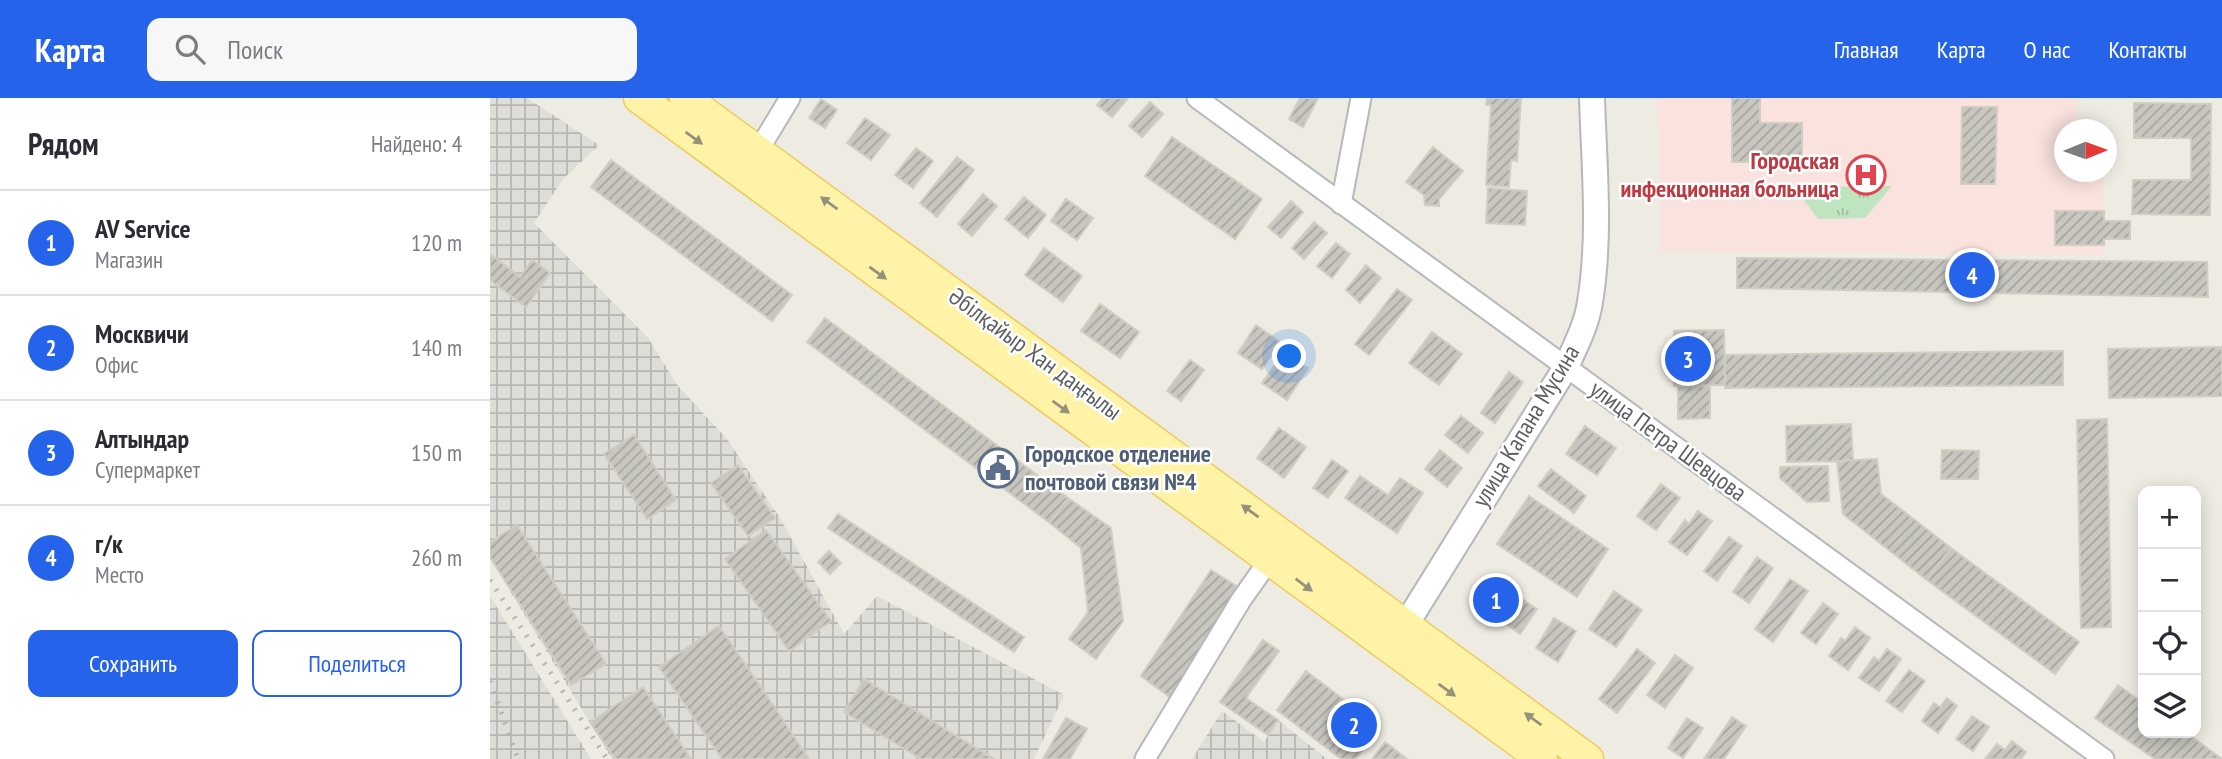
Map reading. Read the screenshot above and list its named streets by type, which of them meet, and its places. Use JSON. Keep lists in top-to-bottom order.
{
  "streets": {
    "main road": ["Әбілқайыр Хан даңғылы"],
    "street": ["улица Капана Мусина", "улица Петра Шевцова"]
  },
  "crossings": [
    ["Әбілқайыр Хан даңғылы", "улица Капана Мусина"],
    ["улица Капана Мусина", "улица Петра Шевцова"]
  ],
  "places": {
    "hospital": ["Городская инфекционная больница"],
    "public building": ["Городское отделение почтовой связи №4"]
  },
  "north": "right",
  "page": {
    "header": "Карта",
    "search": "Поиск",
    "nav": [
      "Главная",
      "Карта",
      "О нас",
      "Контакты"
    ],
    "heading": ["Рядом", "Найдено: 4"],
    "list": [
      {
        "mark": "1",
        "name": "AV Service",
        "note": "Магазин",
        "value": "120 m"
      },
      {
        "mark": "2",
        "name": "Москвичи",
        "note": "Офис",
        "value": "140 m"
      },
      {
        "mark": "3",
        "name": "Алтындар",
        "note": "Супермаркет",
        "value": "150 m"
      },
      {
        "mark": "4",
        "name": "г/к",
        "note": "Место",
        "value": "260 m"
      }
    ],
    "pins": [
      "4",
      "3",
      "1",
      "2"
    ],
    "map_buttons": ["+", "−"],
    "buttons": ["Сохранить", "Поделиться"]
  }
}
